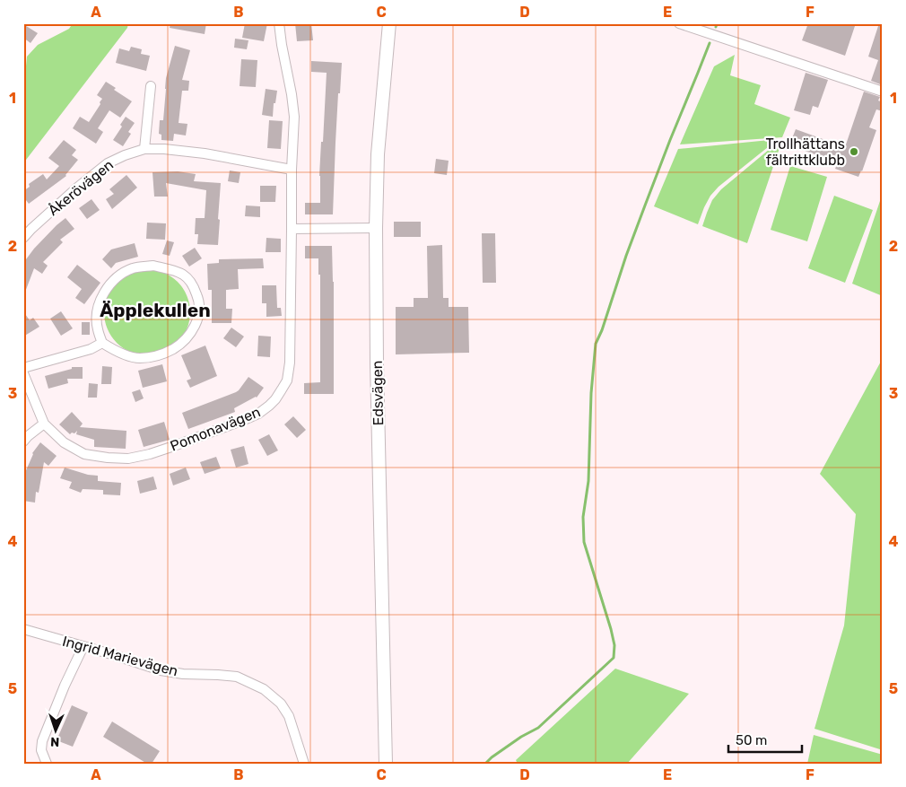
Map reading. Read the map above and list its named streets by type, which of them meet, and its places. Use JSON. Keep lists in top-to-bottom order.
{
  "streets": {
    "street": [
      "Åkerövägen",
      "Edsvägen",
      "Pomonavägen",
      "Ingrid Marievägen"
    ]
  },
  "crossings": [
    ["Åkerövägen", "Pomonavägen"]
  ],
  "districts": ["Äpplekullen"],
  "places": ["Trollhättans fältrittklubb"],
  "scale_bar": "50 m",
  "north": "bottom",
  "grid": {
    "columns": [
      "A",
      "B",
      "C",
      "D",
      "E",
      "F"
    ],
    "rows": [
      "1",
      "2",
      "3",
      "4",
      "5"
    ]
  }
}
